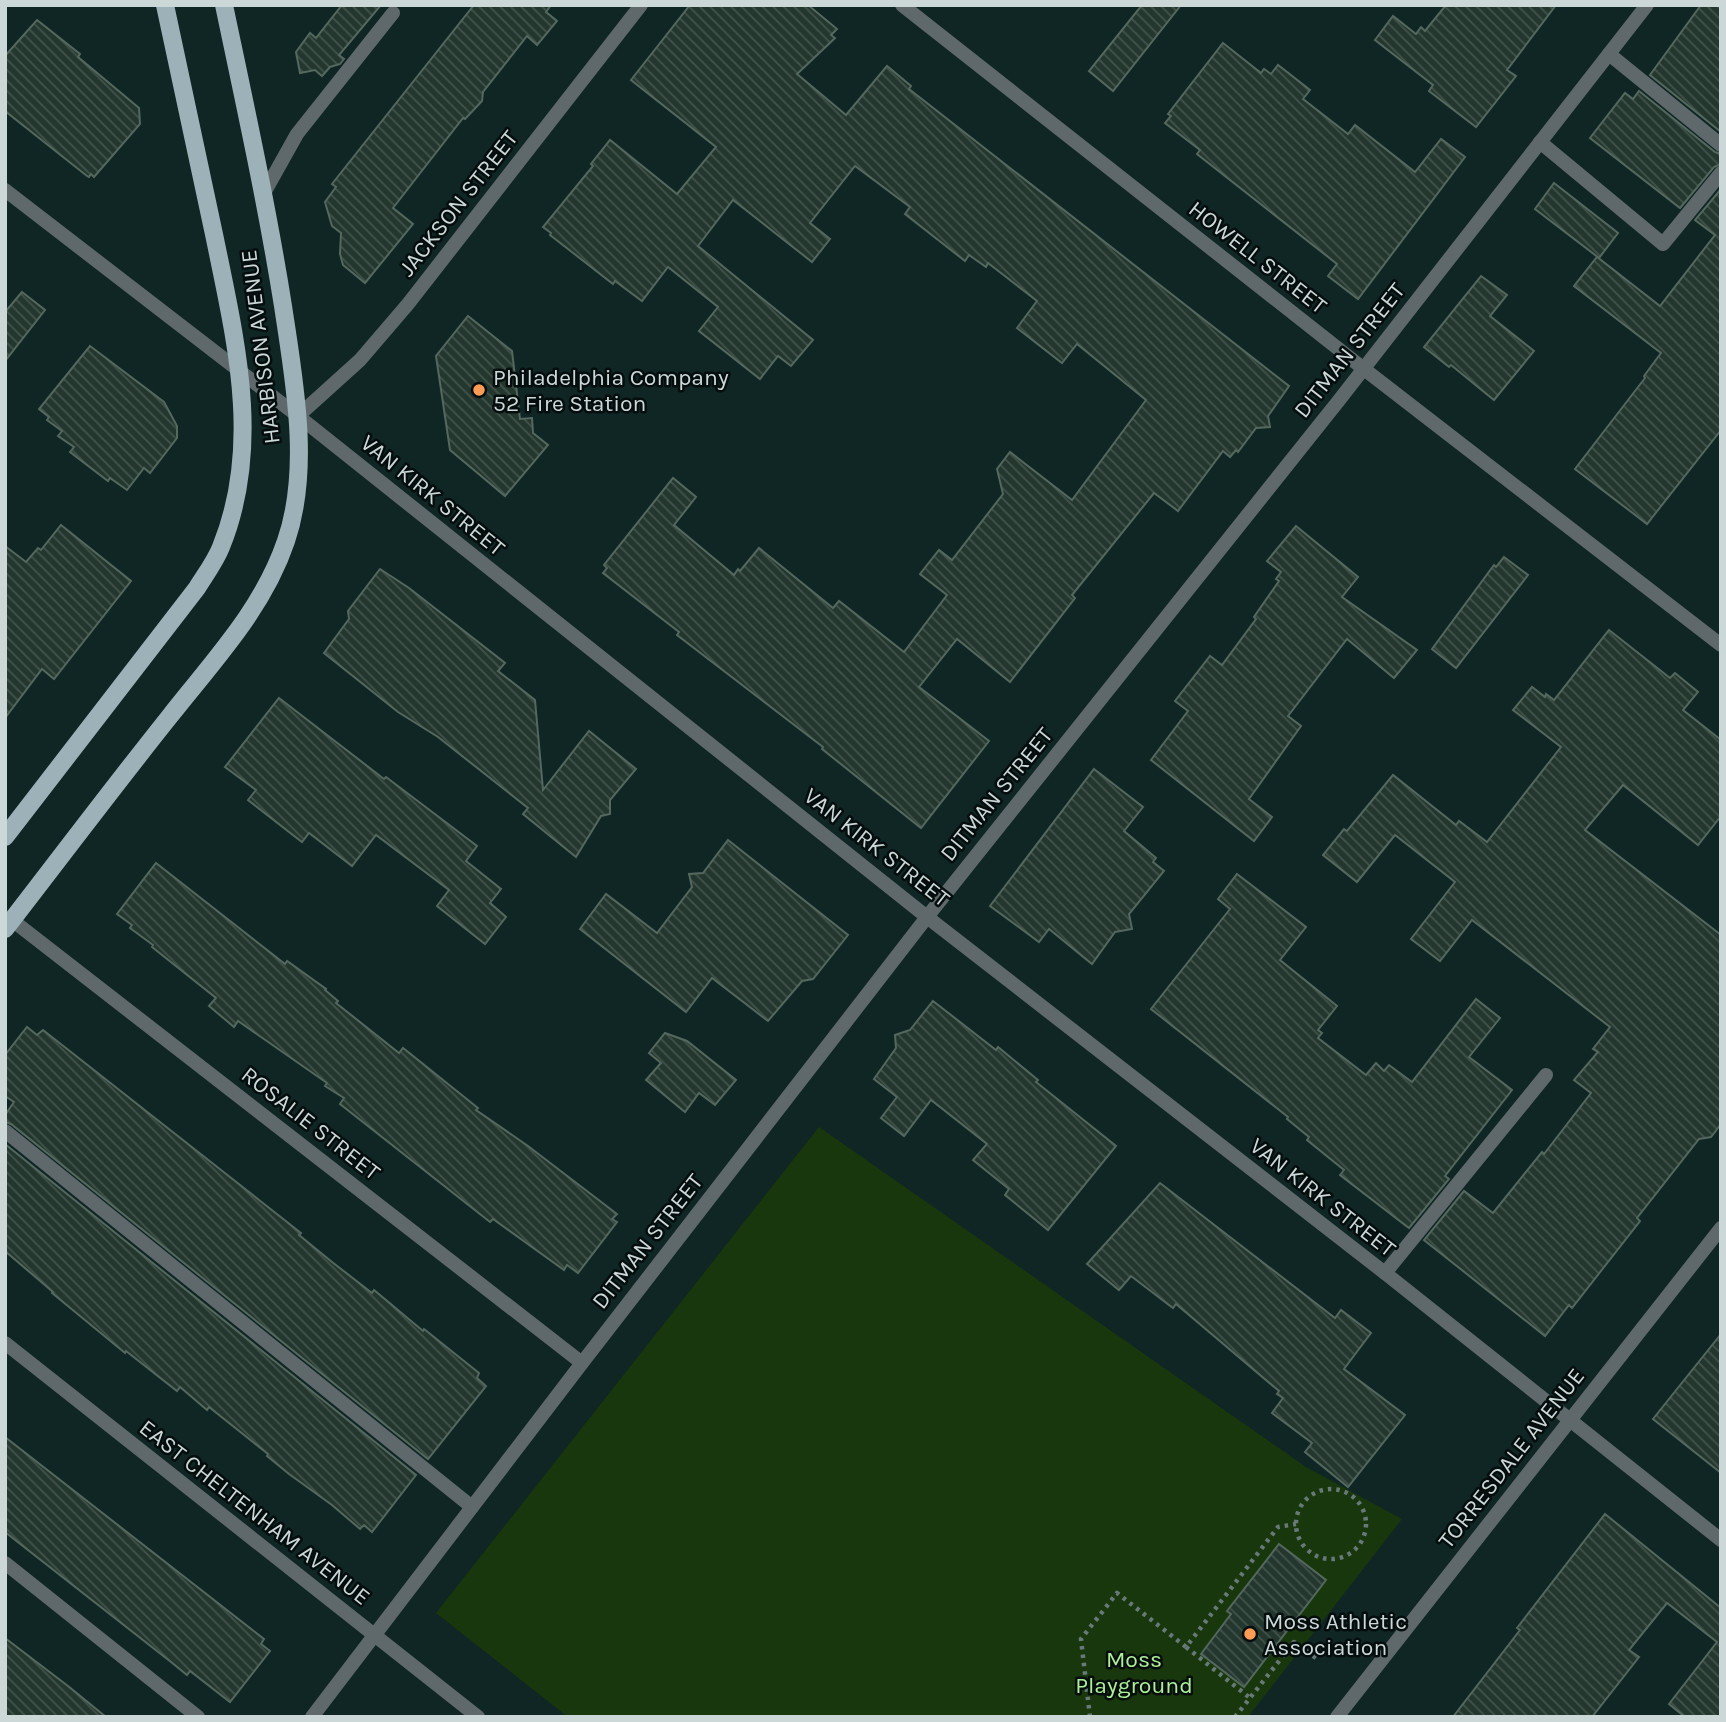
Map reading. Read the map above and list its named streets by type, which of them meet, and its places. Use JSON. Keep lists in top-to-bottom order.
{
  "streets": {
    "main road": ["HARBISON AVENUE"],
    "street": [
      "JACKSON STREET",
      "HOWELL STREET",
      "DITMAN STREET",
      "VAN KIRK STREET",
      "ROSALIE STREET",
      "TORRESDALE AVENUE",
      "EAST CHELTENHAM AVENUE"
    ]
  },
  "crossings": [
    ["JACKSON STREET", "HARBISON AVENUE"],
    ["JACKSON STREET", "VAN KIRK STREET"],
    ["HOWELL STREET", "DITMAN STREET"],
    ["HARBISON AVENUE", "VAN KIRK STREET"],
    ["HARBISON AVENUE", "ROSALIE STREET"],
    ["DITMAN STREET", "VAN KIRK STREET"],
    ["DITMAN STREET", "ROSALIE STREET"],
    ["DITMAN STREET", "EAST CHELTENHAM AVENUE"],
    ["VAN KIRK STREET", "TORRESDALE AVENUE"]
  ],
  "parks": ["Moss Playground"],
  "places": ["Philadelphia Company 52 Fire Station", "Moss Athletic Association"]
}
